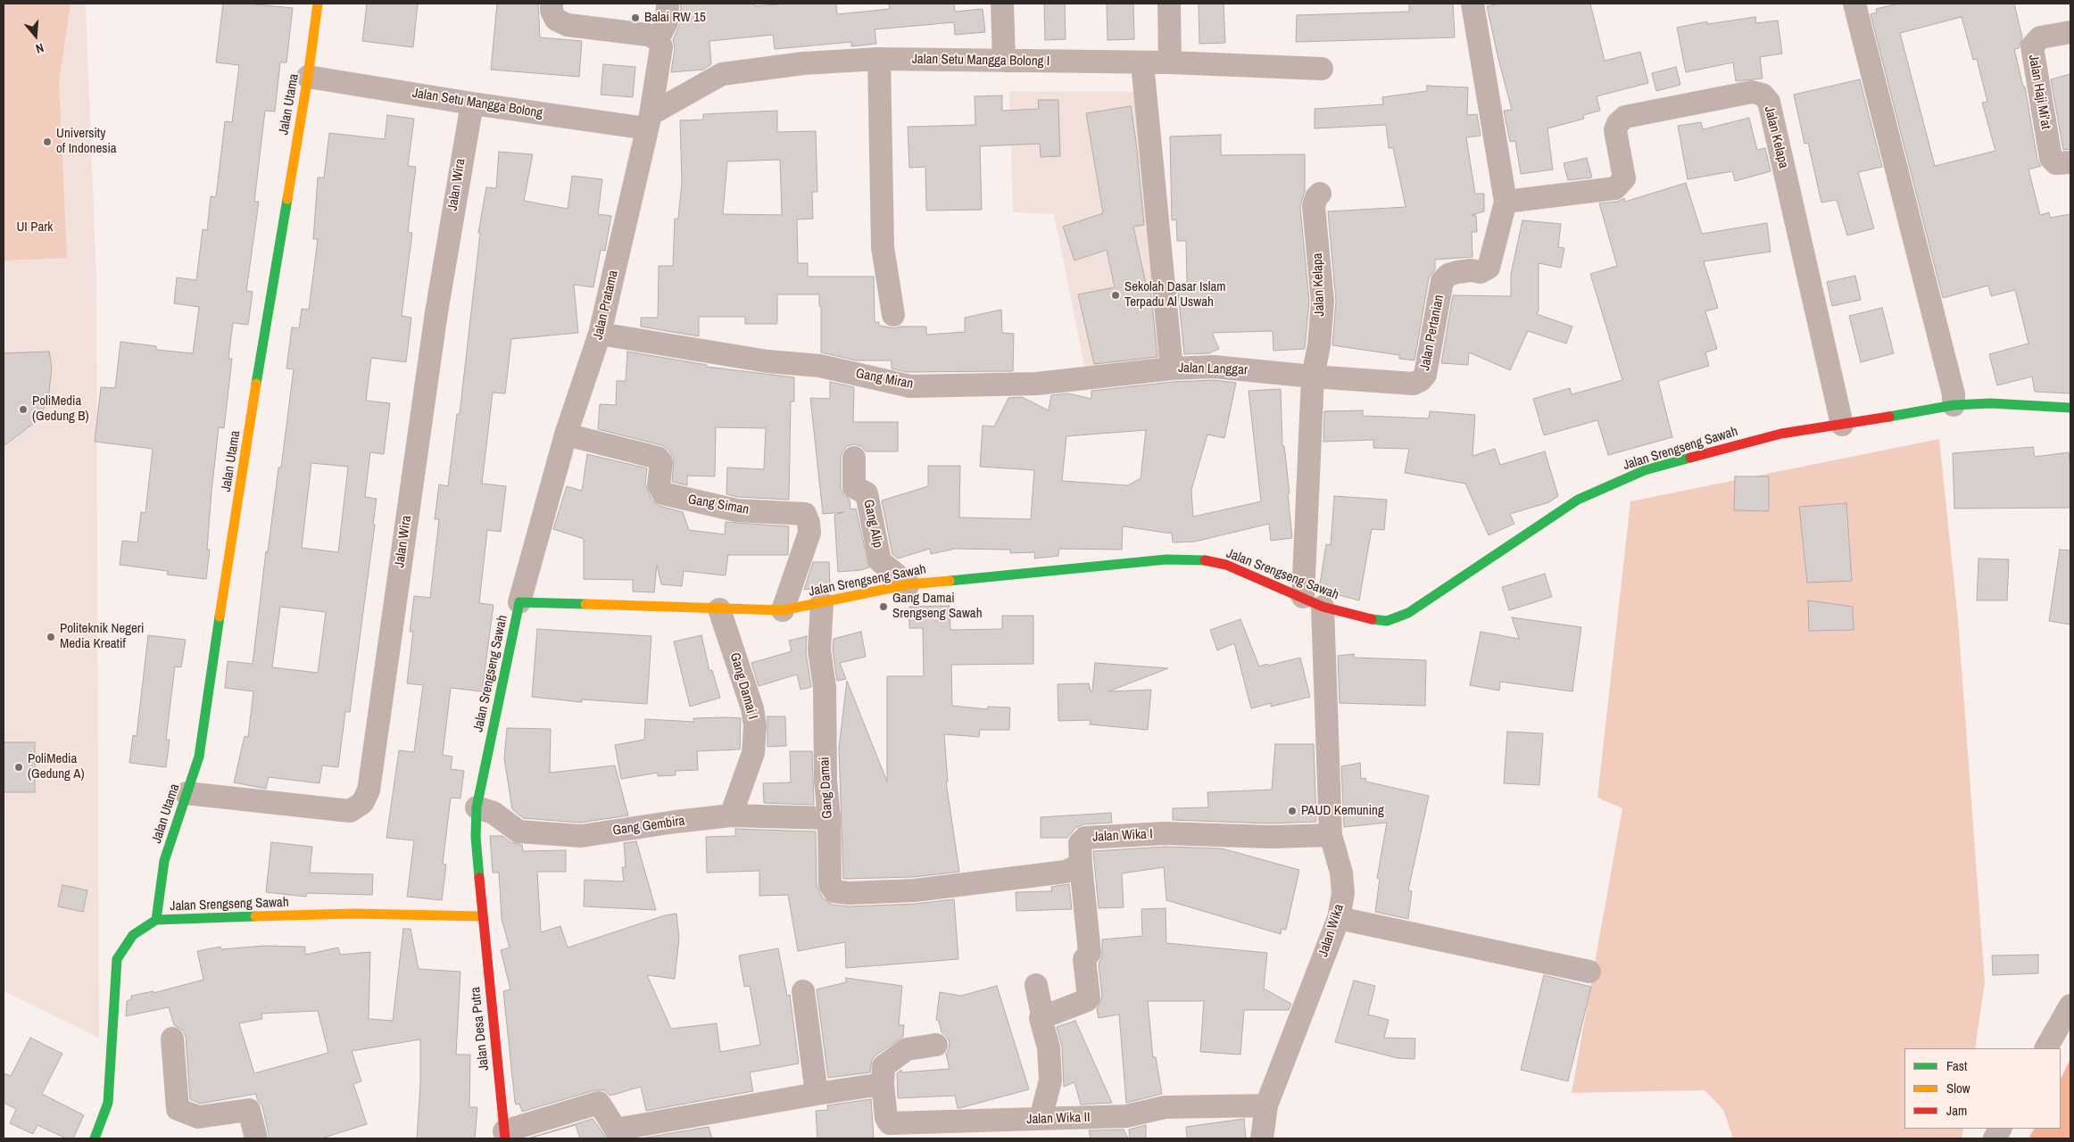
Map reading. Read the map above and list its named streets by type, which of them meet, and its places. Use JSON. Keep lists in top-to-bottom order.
{
  "streets": {
    "street": [
      "Jalan Setu Mangga Bolong I",
      "Jalan Haji Mi'at",
      "Jalan Setu Mangga Bolong",
      "Jalan Utama",
      "Jalan Kelapa",
      "Jalan Wira",
      "Jalan Pratama",
      "Jalan Pertanian",
      "Jalan Langgar",
      "Gang Miran",
      "Jalan Srengseng Sawah",
      "Gang Siman",
      "Gang Alip",
      "Gang Damai I",
      "Gang Damai",
      "Gang Gembira",
      "Jalan Wika I",
      "Jalan Wika",
      "Jalan Desa Putra",
      "Jalan Wika II"
    ]
  },
  "crossings": [
    ["Jalan Setu Mangga Bolong I", "Jalan Setu Mangga Bolong"],
    ["Jalan Setu Mangga Bolong I", "Jalan Pratama"],
    ["Jalan Setu Mangga Bolong I", "Jalan Langgar"],
    ["Jalan Setu Mangga Bolong", "Jalan Utama"],
    ["Jalan Setu Mangga Bolong", "Jalan Wira"],
    ["Jalan Setu Mangga Bolong", "Jalan Pratama"],
    ["Jalan Utama", "Jalan Wira"],
    ["Jalan Utama", "Jalan Srengseng Sawah"],
    ["Jalan Kelapa", "Jalan Pertanian"],
    ["Jalan Kelapa", "Jalan Langgar"],
    ["Jalan Kelapa", "Jalan Srengseng Sawah"],
    ["Jalan Pratama", "Gang Miran"],
    ["Jalan Pratama", "Jalan Srengseng Sawah"],
    ["Jalan Pratama", "Gang Siman"],
    ["Jalan Pertanian", "Jalan Langgar"],
    ["Jalan Langgar", "Gang Miran"],
    ["Jalan Srengseng Sawah", "Gang Siman"],
    ["Jalan Srengseng Sawah", "Gang Alip"],
    ["Jalan Srengseng Sawah", "Gang Damai I"],
    ["Jalan Srengseng Sawah", "Gang Damai"],
    ["Jalan Srengseng Sawah", "Gang Gembira"],
    ["Jalan Srengseng Sawah", "Jalan Wika"],
    ["Jalan Srengseng Sawah", "Jalan Desa Putra"],
    ["Gang Damai I", "Gang Gembira"],
    ["Gang Damai", "Gang Gembira"],
    ["Gang Damai", "Jalan Wika I"],
    ["Jalan Wika I", "Jalan Wika"],
    ["Jalan Wika", "Jalan Wika II"]
  ],
  "parks": ["UI Park"],
  "places": [
    "Balai RW 15",
    "University of Indonesia",
    "Sekolah Dasar Islam Terpadu Al Uswah",
    "PoliMedia (Gedung B)",
    "Gang Damai Srengseng Sawah",
    "Politeknik Negeri Media Kreatif",
    "PoliMedia (Gedung A)",
    "PAUD Kemuning"
  ],
  "legend": ["Fast", "Slow", "Jam"],
  "north": "bottom"
}
